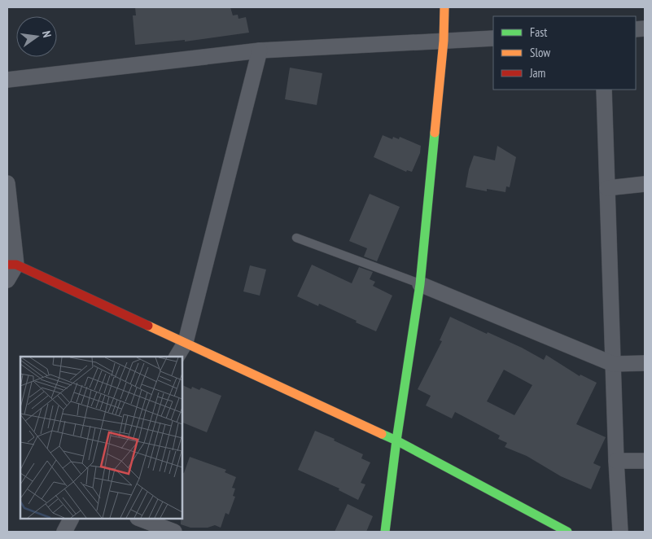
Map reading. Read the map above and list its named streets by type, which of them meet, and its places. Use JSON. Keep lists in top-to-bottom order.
{
  "legend": ["Fast", "Slow", "Jam"],
  "north": "right"
}
